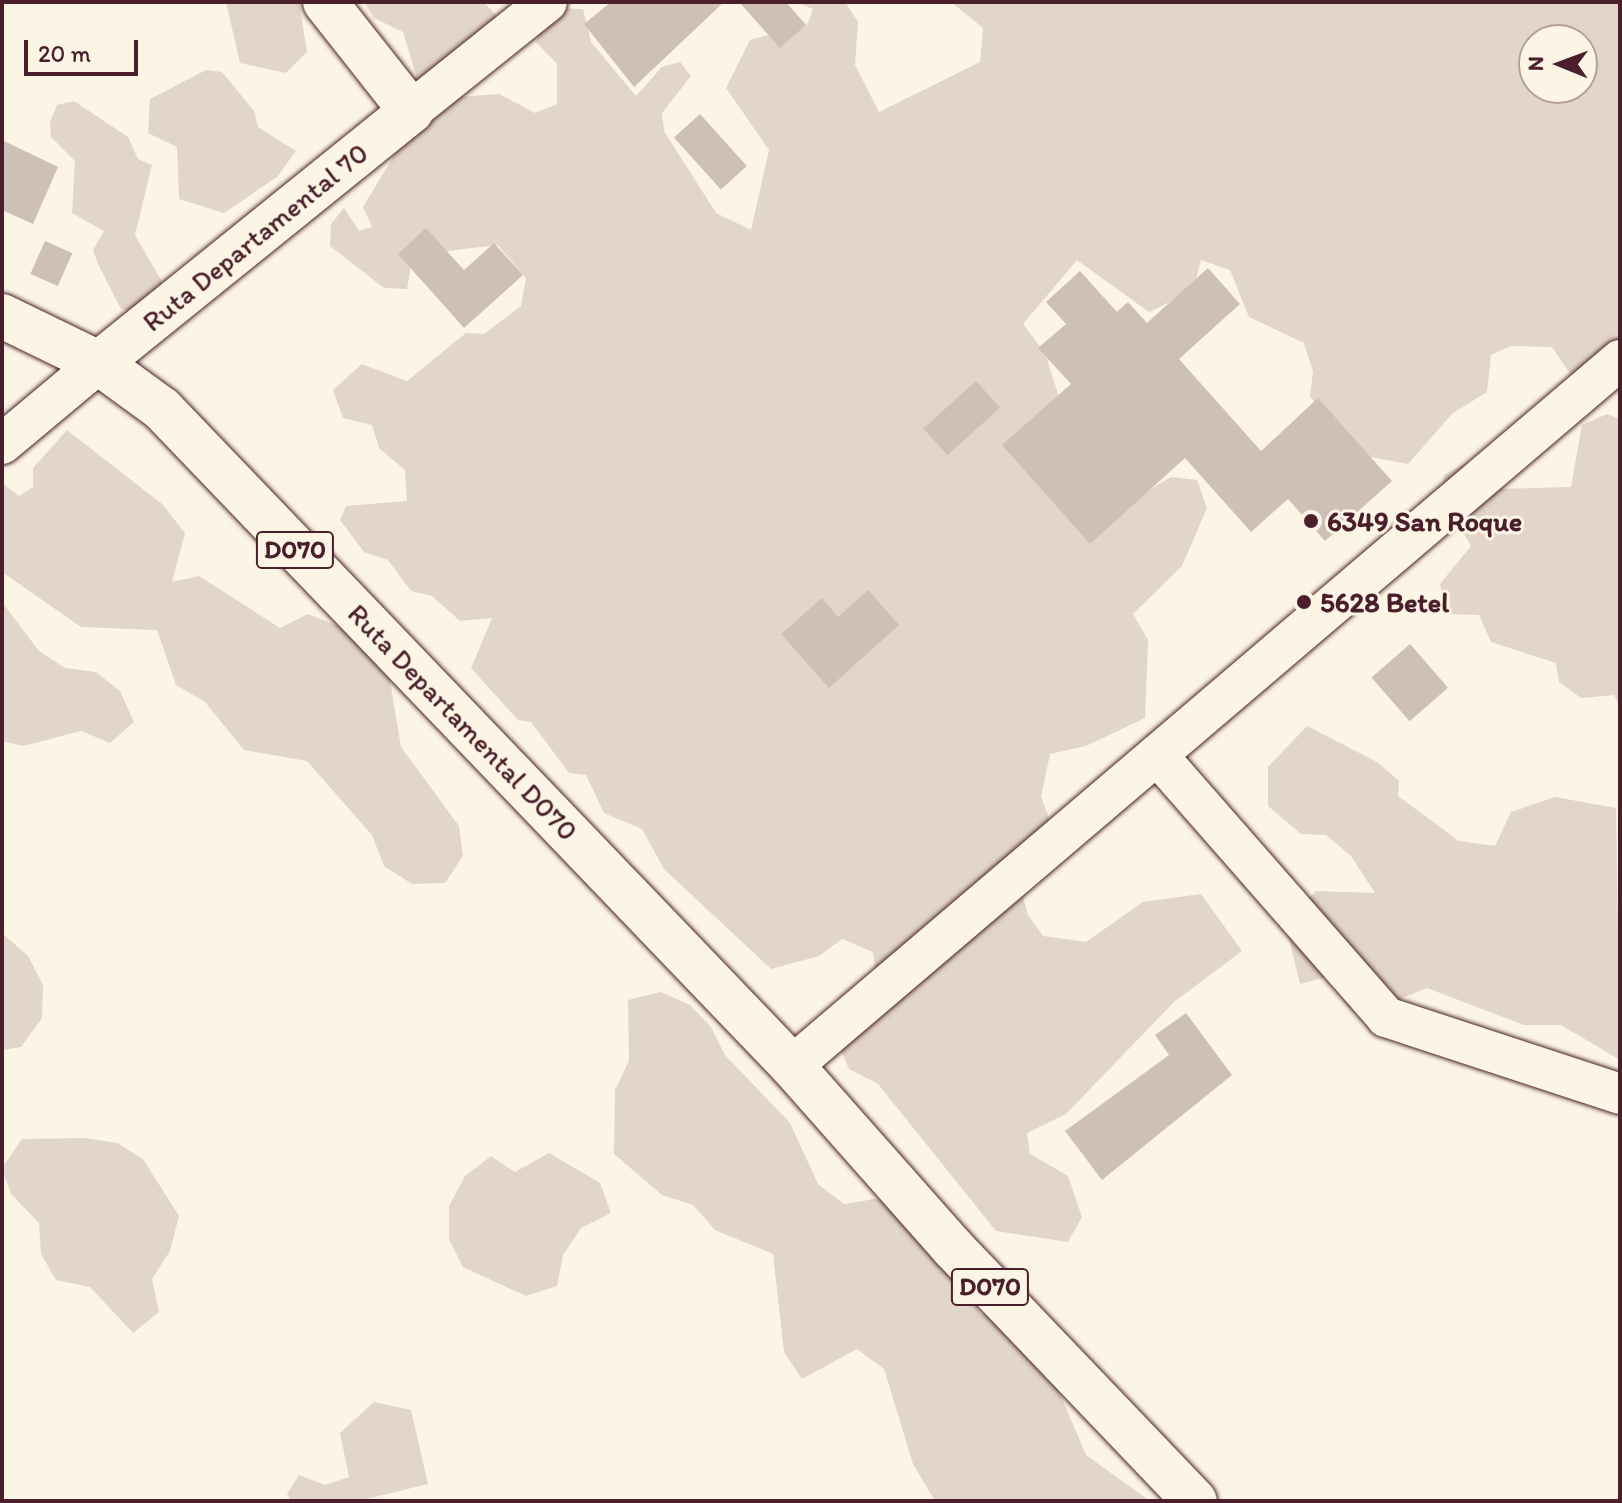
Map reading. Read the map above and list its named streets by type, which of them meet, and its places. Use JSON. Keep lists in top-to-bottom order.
{
  "streets": {
    "main road": ["Ruta Departamental 70", "D070", "Ruta Departamental D070"]
  },
  "crossings": [
    ["Ruta Departamental 70", "Ruta Departamental D070"],
    ["D070", "Ruta Departamental D070"]
  ],
  "places": ["6349 San Roque", "5628 Betel"],
  "scale_bar": "20 m",
  "north": "left"
}
